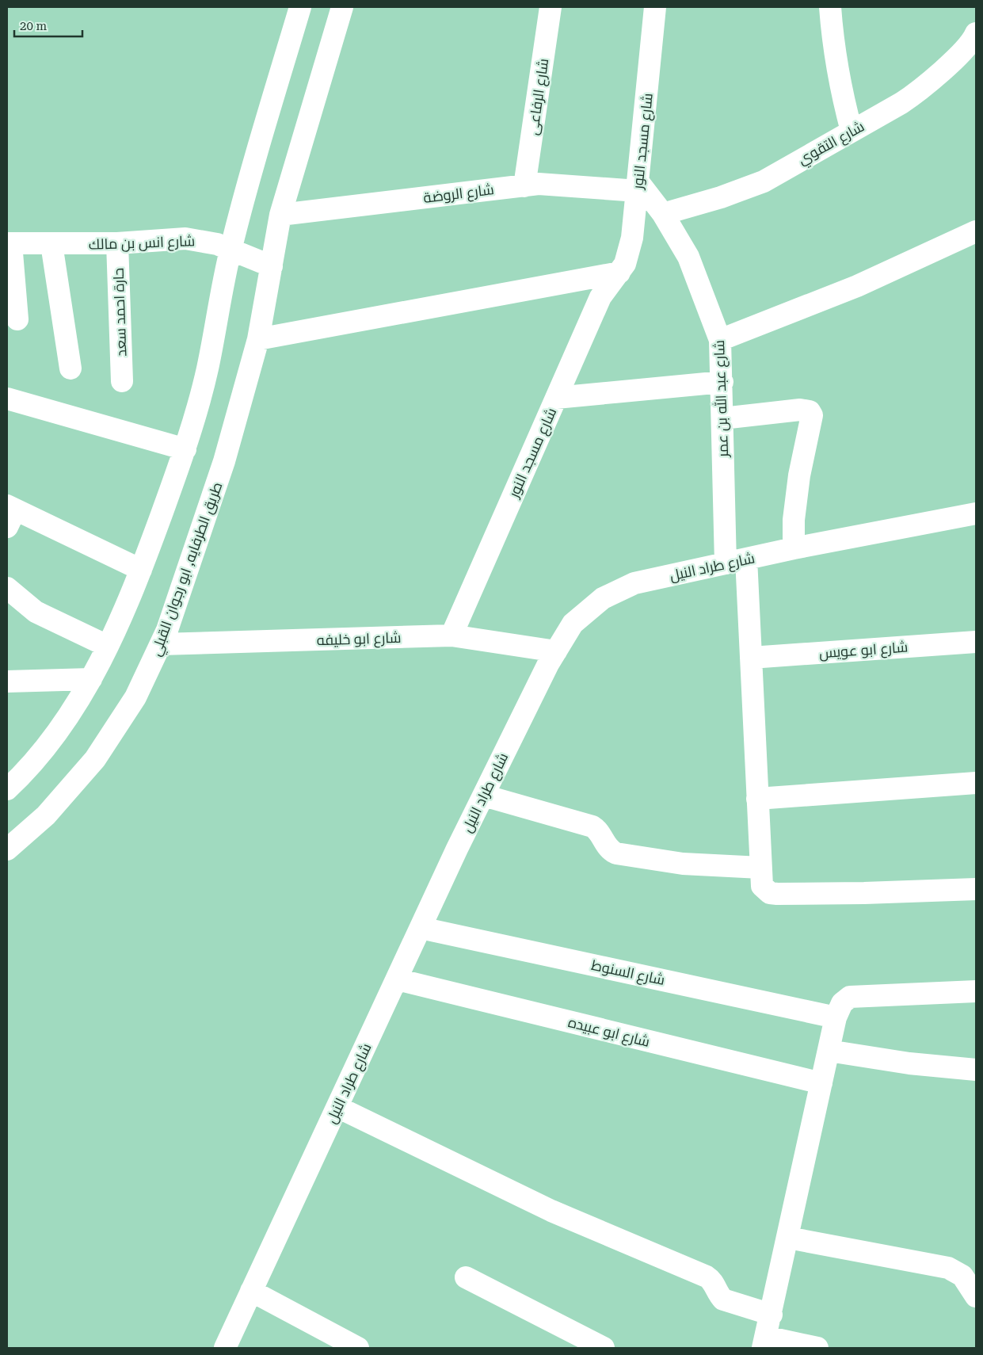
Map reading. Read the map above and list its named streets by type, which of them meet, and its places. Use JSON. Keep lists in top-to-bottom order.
{
  "streets": {
    "street": [
      "شارع الرفاعى",
      "شارع مسجد النور",
      "شارع التقوي",
      "شارع الروضة",
      "شارع انس بن مالك",
      "حارة احمد سعد",
      "شارع عبد الله بن عمر",
      "شارع طراد النيل",
      "طريق الطرفايه, ابو رجوان القبلي",
      "شارع ابو خليفه",
      "شارع ابو عويس",
      "شارع السنوط",
      "شارع ابو عبيده"
    ]
  },
  "crossings": [
    ["شارع الرفاعى", "شارع الروضة"],
    ["شارع مسجد النور", "شارع الروضة"],
    ["شارع مسجد النور", "شارع عبد الله بن عمر"],
    ["شارع مسجد النور", "شارع ابو خليفه"],
    ["شارع التقوي", "شارع عبد الله بن عمر"],
    ["شارع الروضة", "شارع عبد الله بن عمر"],
    ["شارع الروضة", "طريق الطرفايه, ابو رجوان القبلي"],
    ["شارع انس بن مالك", "حارة احمد سعد"],
    ["شارع انس بن مالك", "طريق الطرفايه, ابو رجوان القبلي"],
    ["شارع عبد الله بن عمر", "شارع طراد النيل"],
    ["شارع طراد النيل", "شارع ابو خليفه"],
    ["شارع طراد النيل", "شارع السنوط"],
    ["شارع طراد النيل", "شارع ابو عبيده"],
    ["طريق الطرفايه, ابو رجوان القبلي", "شارع ابو خليفه"]
  ],
  "scale_bar": "20 m"
}
